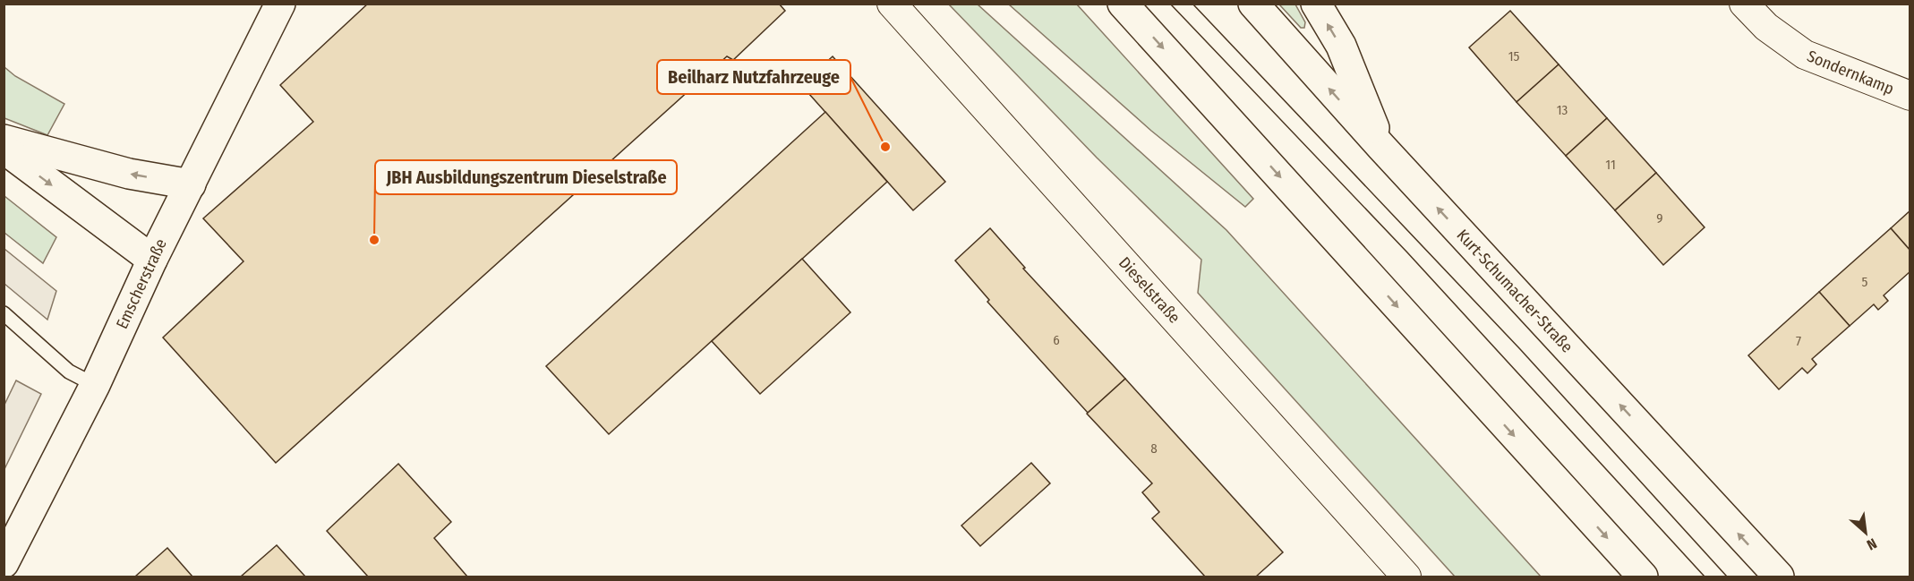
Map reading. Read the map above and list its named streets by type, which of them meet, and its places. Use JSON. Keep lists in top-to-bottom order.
{
  "streets": {
    "main road": ["Emscherstraße", "Kurt-Schumacher-Straße"],
    "street": ["Sondernkamp", "Dieselstraße"]
  },
  "places": ["Beilharz Nutzfahrzeuge", "JBH Ausbildungszentrum Dieselstraße"],
  "house_numbers": [
    "15",
    "13",
    "11",
    "9",
    "5",
    "6",
    "7",
    "8"
  ],
  "north": "bottom right"
}
